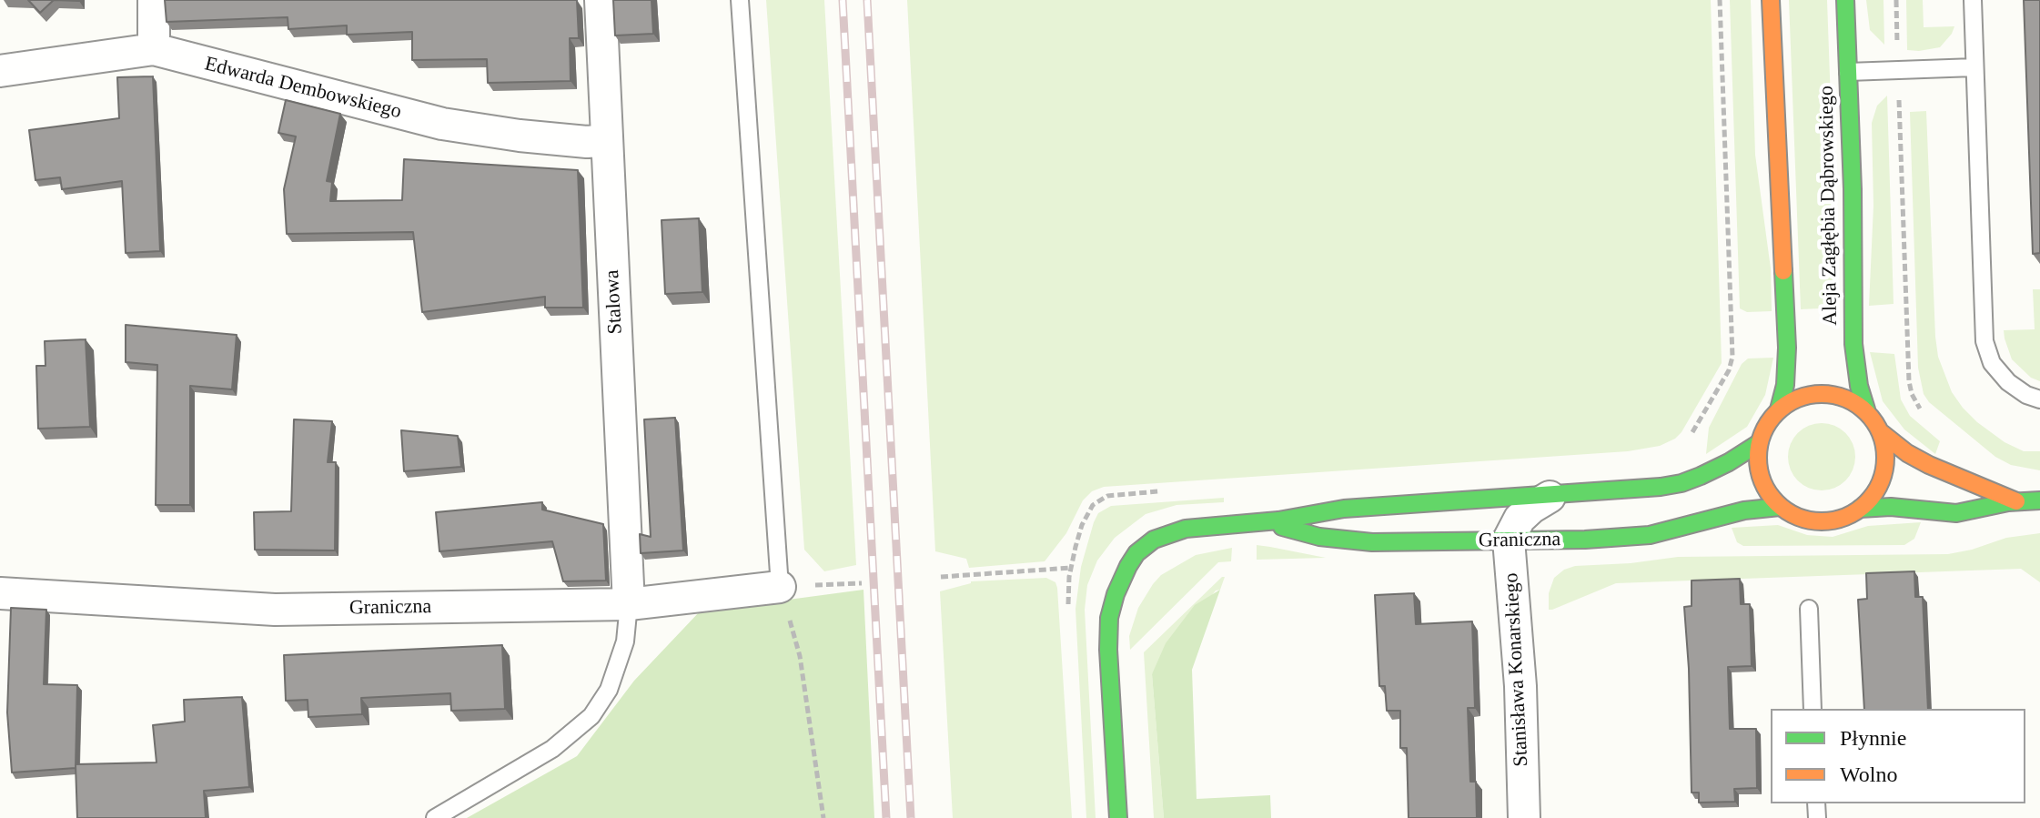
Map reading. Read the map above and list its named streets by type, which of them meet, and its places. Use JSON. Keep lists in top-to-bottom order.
{
  "streets": {
    "street": [
      "Edwarda Dembowskiego",
      "Aleja Zagłębia Dąbrowskiego",
      "Stalowa",
      "Graniczna",
      "Stanisława Konarskiego"
    ]
  },
  "crossings": [
    ["Edwarda Dembowskiego", "Stalowa"],
    ["Aleja Zagłębia Dąbrowskiego", "Graniczna"],
    ["Stalowa", "Graniczna"],
    ["Graniczna", "Stanisława Konarskiego"]
  ],
  "legend": ["Płynnie", "Wolno"]
}
